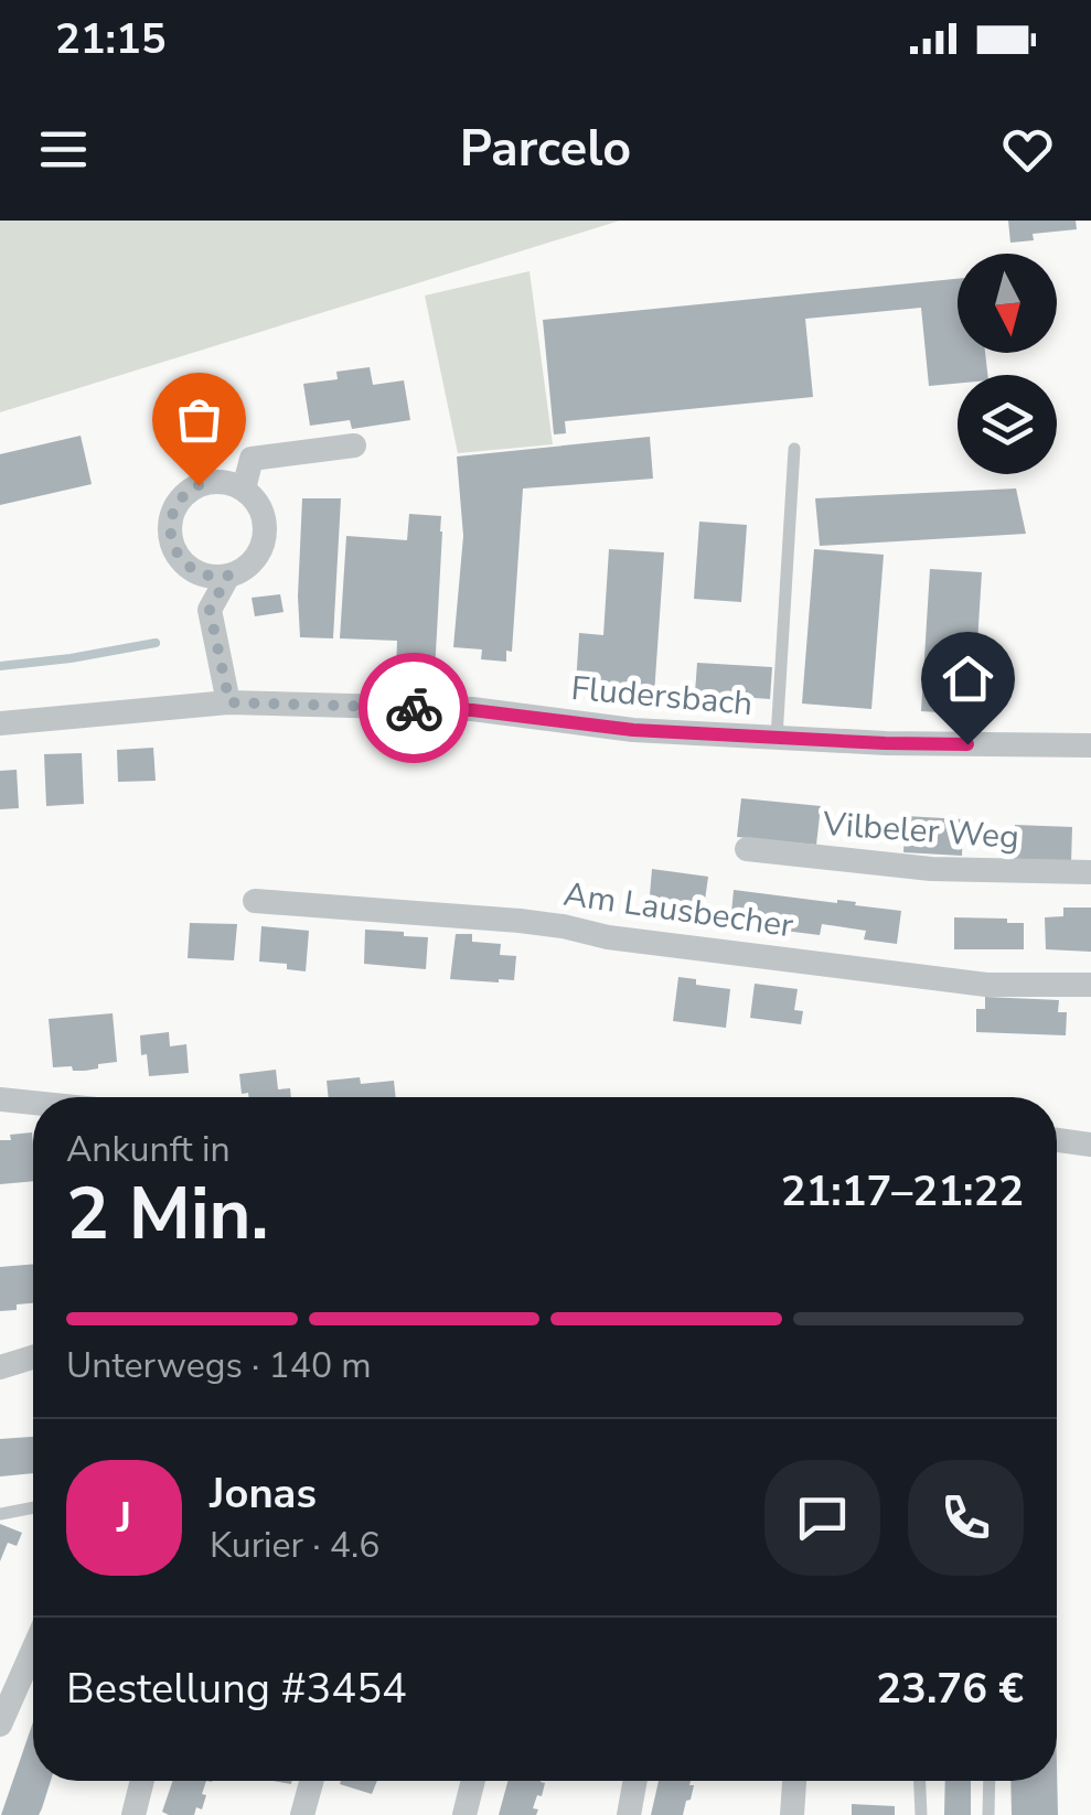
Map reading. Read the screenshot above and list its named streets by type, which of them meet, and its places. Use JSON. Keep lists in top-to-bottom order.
{
  "streets": {
    "street": ["Fludersbach", "Vilbeler Weg", "Am Lausbecher"]
  },
  "north": "bottom",
  "page": {
    "status": "21:15",
    "header": "Parcelo",
    "heading": ["2 Min.", "Ankunft in", "21:17–21:22"],
    "panel": [
      "Jonas",
      "Kurier · 4.6",
      "Bestellung #3454",
      "23.76 €"
    ],
    "bar": "Unterwegs · 140 m",
    "round": "J"
  }
}
